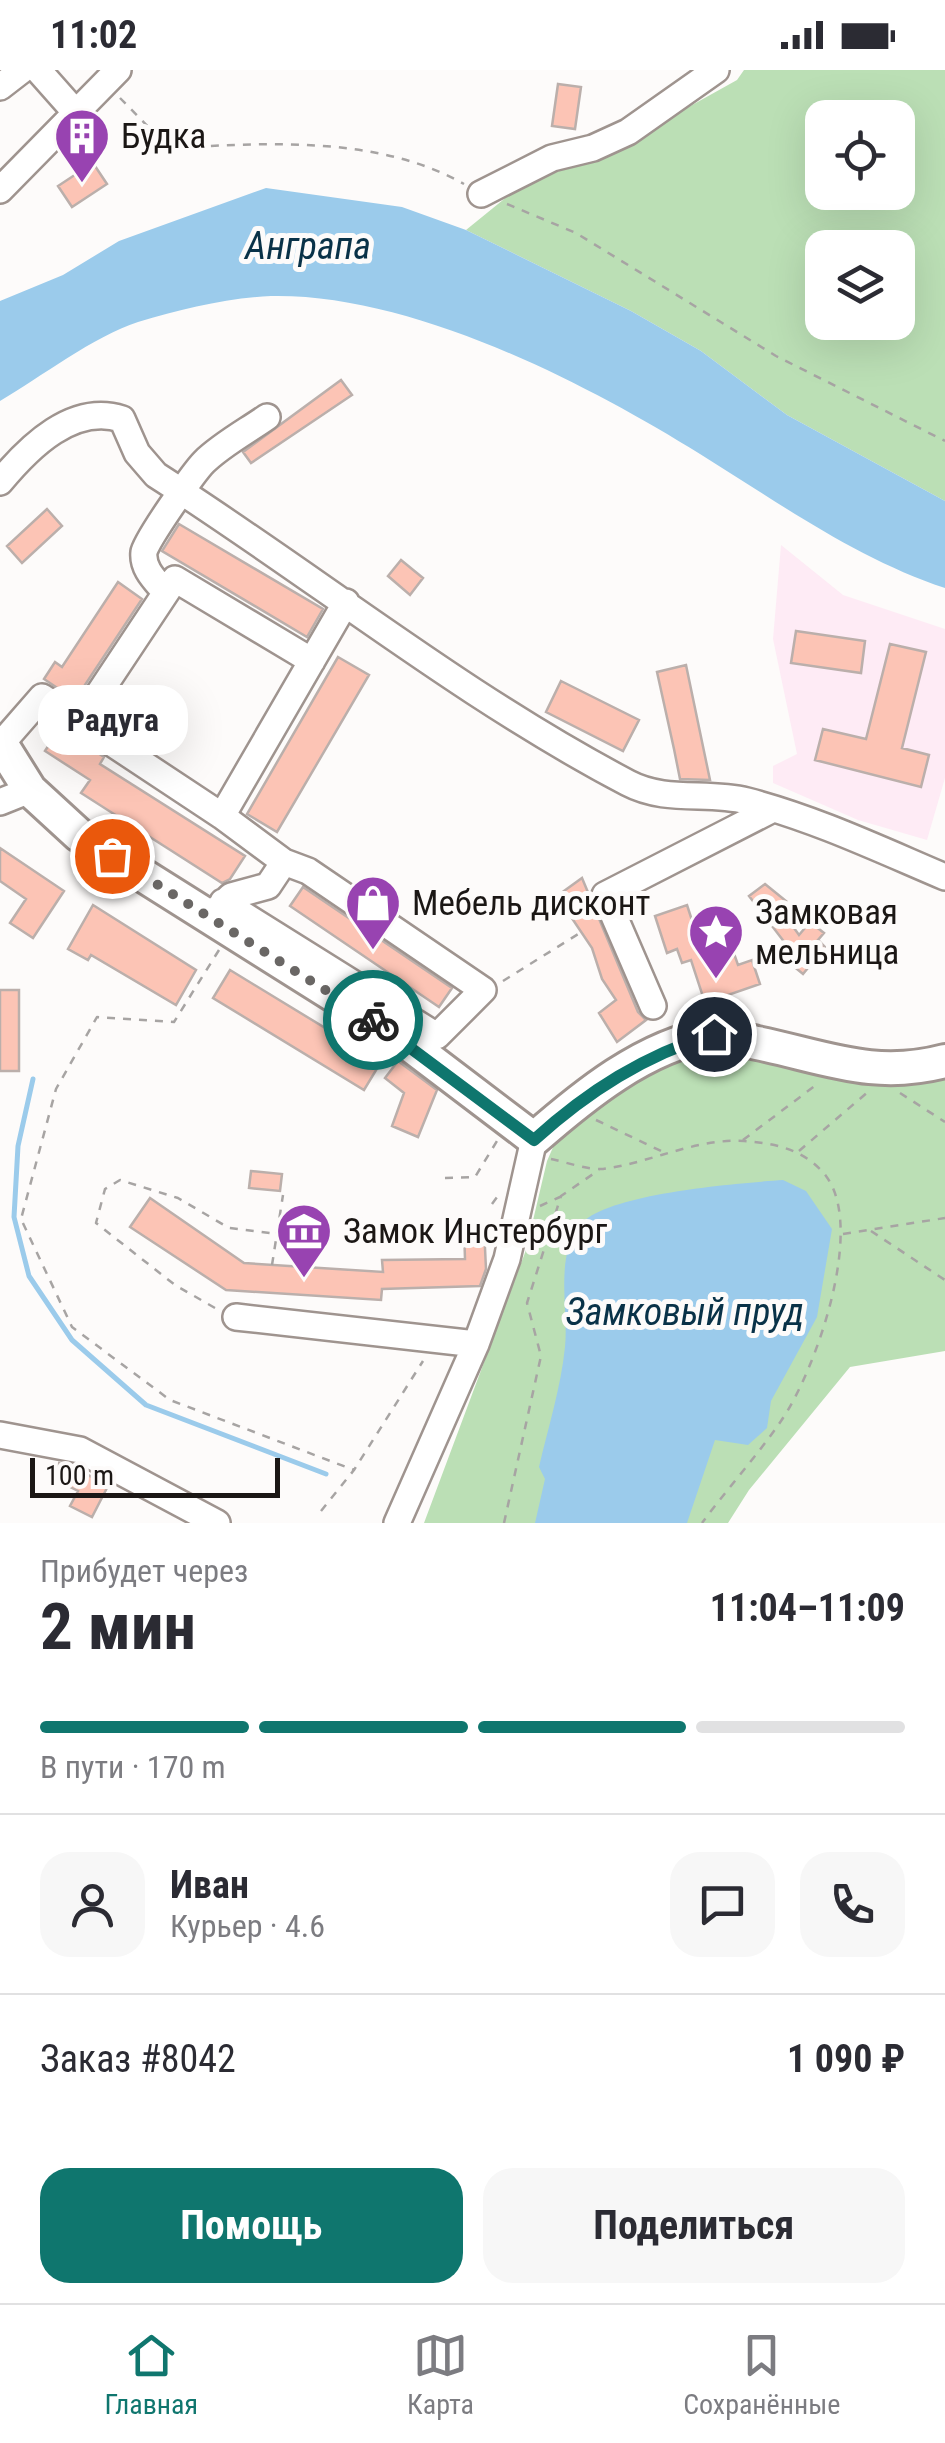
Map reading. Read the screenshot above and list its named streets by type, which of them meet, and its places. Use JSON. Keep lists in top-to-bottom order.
{
  "water": ["Анграпа", "Замковый пруд"],
  "places": {
    "building": ["Будка"],
    "other": ["Радуга"],
    "shop": ["Мебель дисконт"],
    "place": ["Замковая мельница"],
    "museum": ["Замок Инстербург"]
  },
  "scale_bar": "100 m",
  "page": {
    "status": "11:02",
    "bubble": "Радуга",
    "scale": "100 m",
    "heading": ["2 мин", "Прибудет через", "11:04–11:09"],
    "panel": [
      "Иван",
      "Курьер · 4.6",
      "Заказ #8042",
      "1 090 ₽"
    ],
    "bar": "В пути · 170 m",
    "buttons": ["Помощь", "Поделиться"],
    "tabs": ["Главная", "Карта", "Сохранённые"]
  }
}
